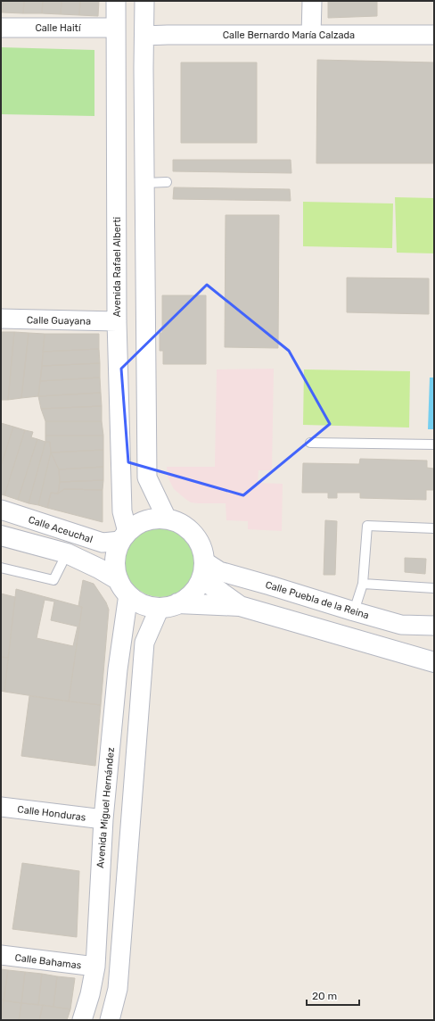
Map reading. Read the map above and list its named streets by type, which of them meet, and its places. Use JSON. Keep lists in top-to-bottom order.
{
  "streets": {
    "street": [
      "Calle Haití",
      "Calle Bernardo María Calzada",
      "Avenida Rafael Alberti",
      "Calle Guayana",
      "Calle Aceuchal",
      "Calle Puebla de la Reina",
      "Avenida Miguel Hernández",
      "Calle Honduras",
      "Calle Bahamas"
    ]
  },
  "crossings": [
    ["Calle Haití", "Avenida Rafael Alberti"],
    ["Avenida Rafael Alberti", "Calle Guayana"],
    ["Avenida Rafael Alberti", "Calle Aceuchal"],
    ["Avenida Rafael Alberti", "Calle Puebla de la Reina"],
    ["Avenida Rafael Alberti", "Avenida Miguel Hernández"],
    ["Calle Aceuchal", "Calle Puebla de la Reina"],
    ["Calle Aceuchal", "Avenida Miguel Hernández"],
    ["Calle Puebla de la Reina", "Avenida Miguel Hernández"],
    ["Avenida Miguel Hernández", "Calle Honduras"],
    ["Avenida Miguel Hernández", "Calle Bahamas"]
  ],
  "scale_bar": "20 m"
}
